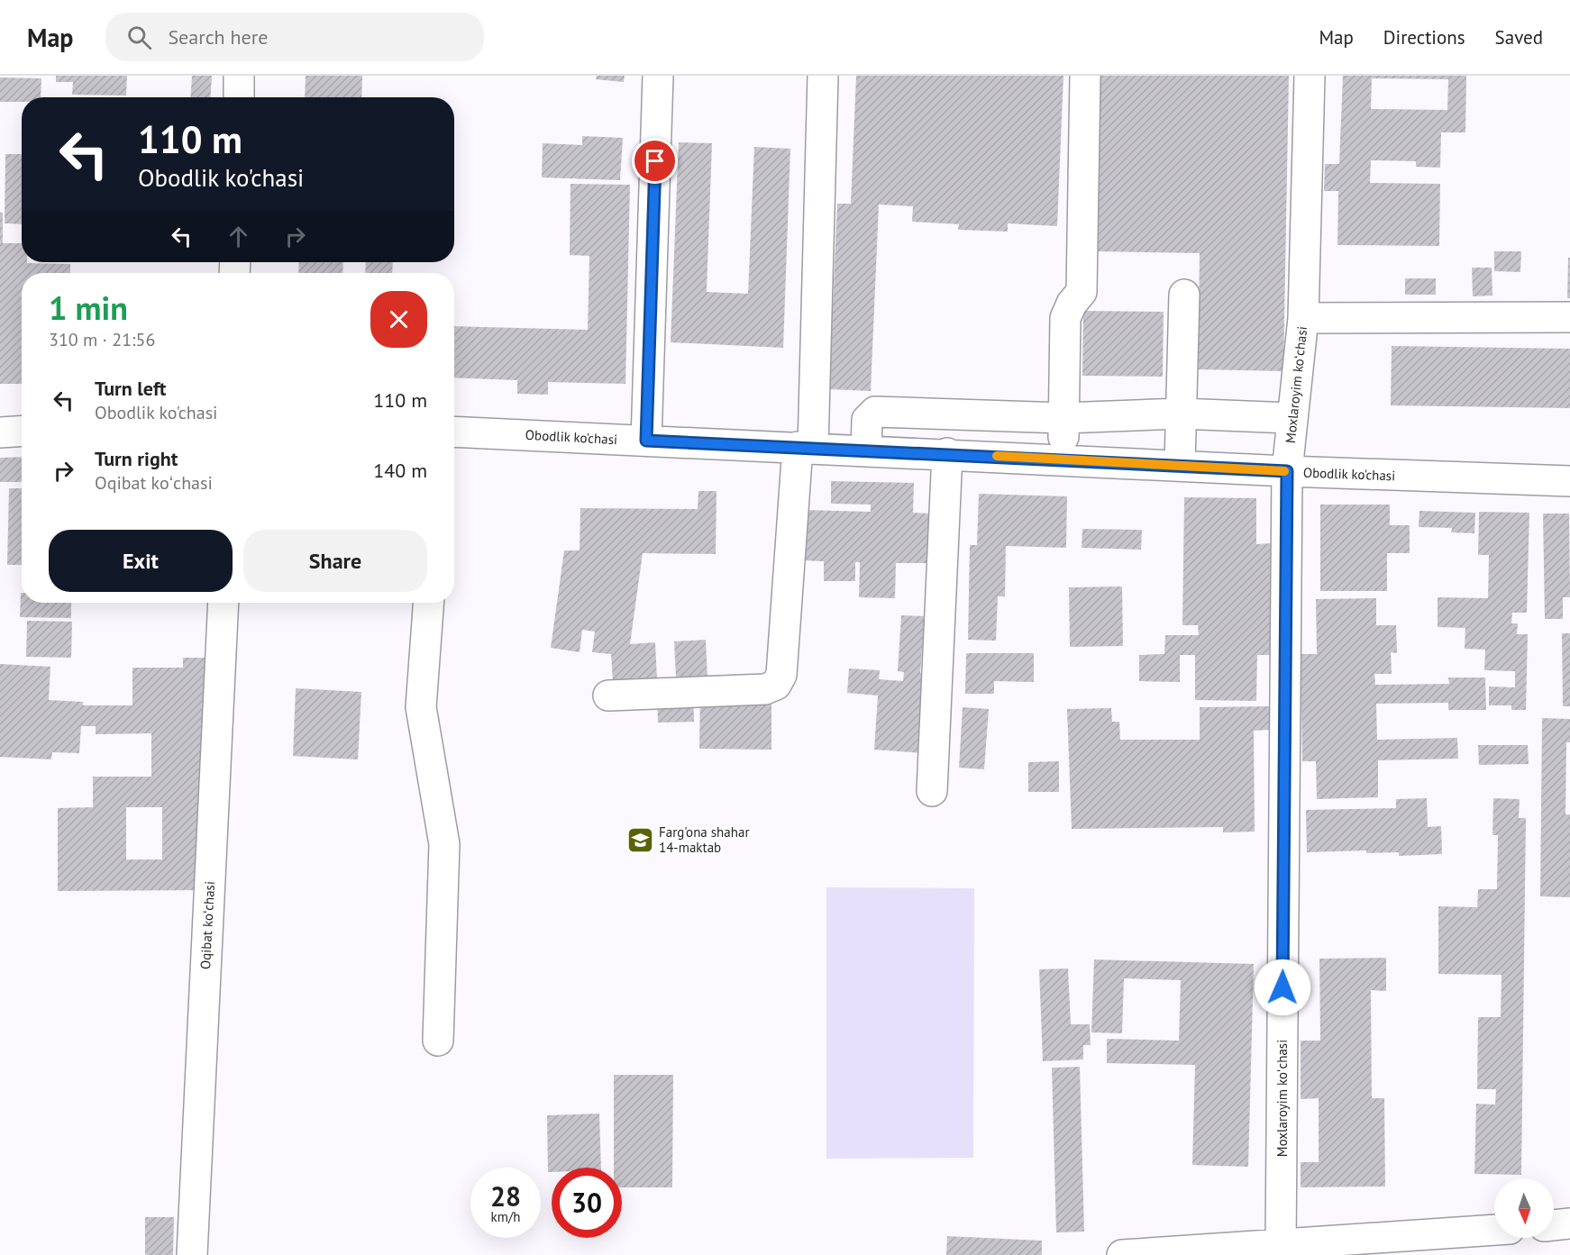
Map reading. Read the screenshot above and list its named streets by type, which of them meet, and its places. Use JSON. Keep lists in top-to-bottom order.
{
  "streets": {
    "street": ["Moxlaroyim koʻchasi", "Obodlik ko'chasi", "Oqibat koʻchasi"]
  },
  "crossings": [
    ["Moxlaroyim koʻchasi", "Obodlik ko'chasi"]
  ],
  "places": {
    "school or university": ["Farg'ona shahar 14-maktab"]
  },
  "north": "bottom",
  "page": {
    "header": "Map",
    "search": "Search here",
    "nav": ["Map", "Directions", "Saved"],
    "turn": ["110 m", "Obodlik ko'chasi"],
    "heading": ["1 min", "310 m · 21:56"],
    "list": [
      {
        "name": "Turn left",
        "note": "Obodlik ko'chasi",
        "value": "110 m"
      },
      {
        "name": "Turn right",
        "note": "Oqibat koʻchasi",
        "value": "140 m"
      }
    ],
    "buttons": ["Exit", "Share"],
    "speed": "28 km/h",
    "limit": "30"
  }
}
